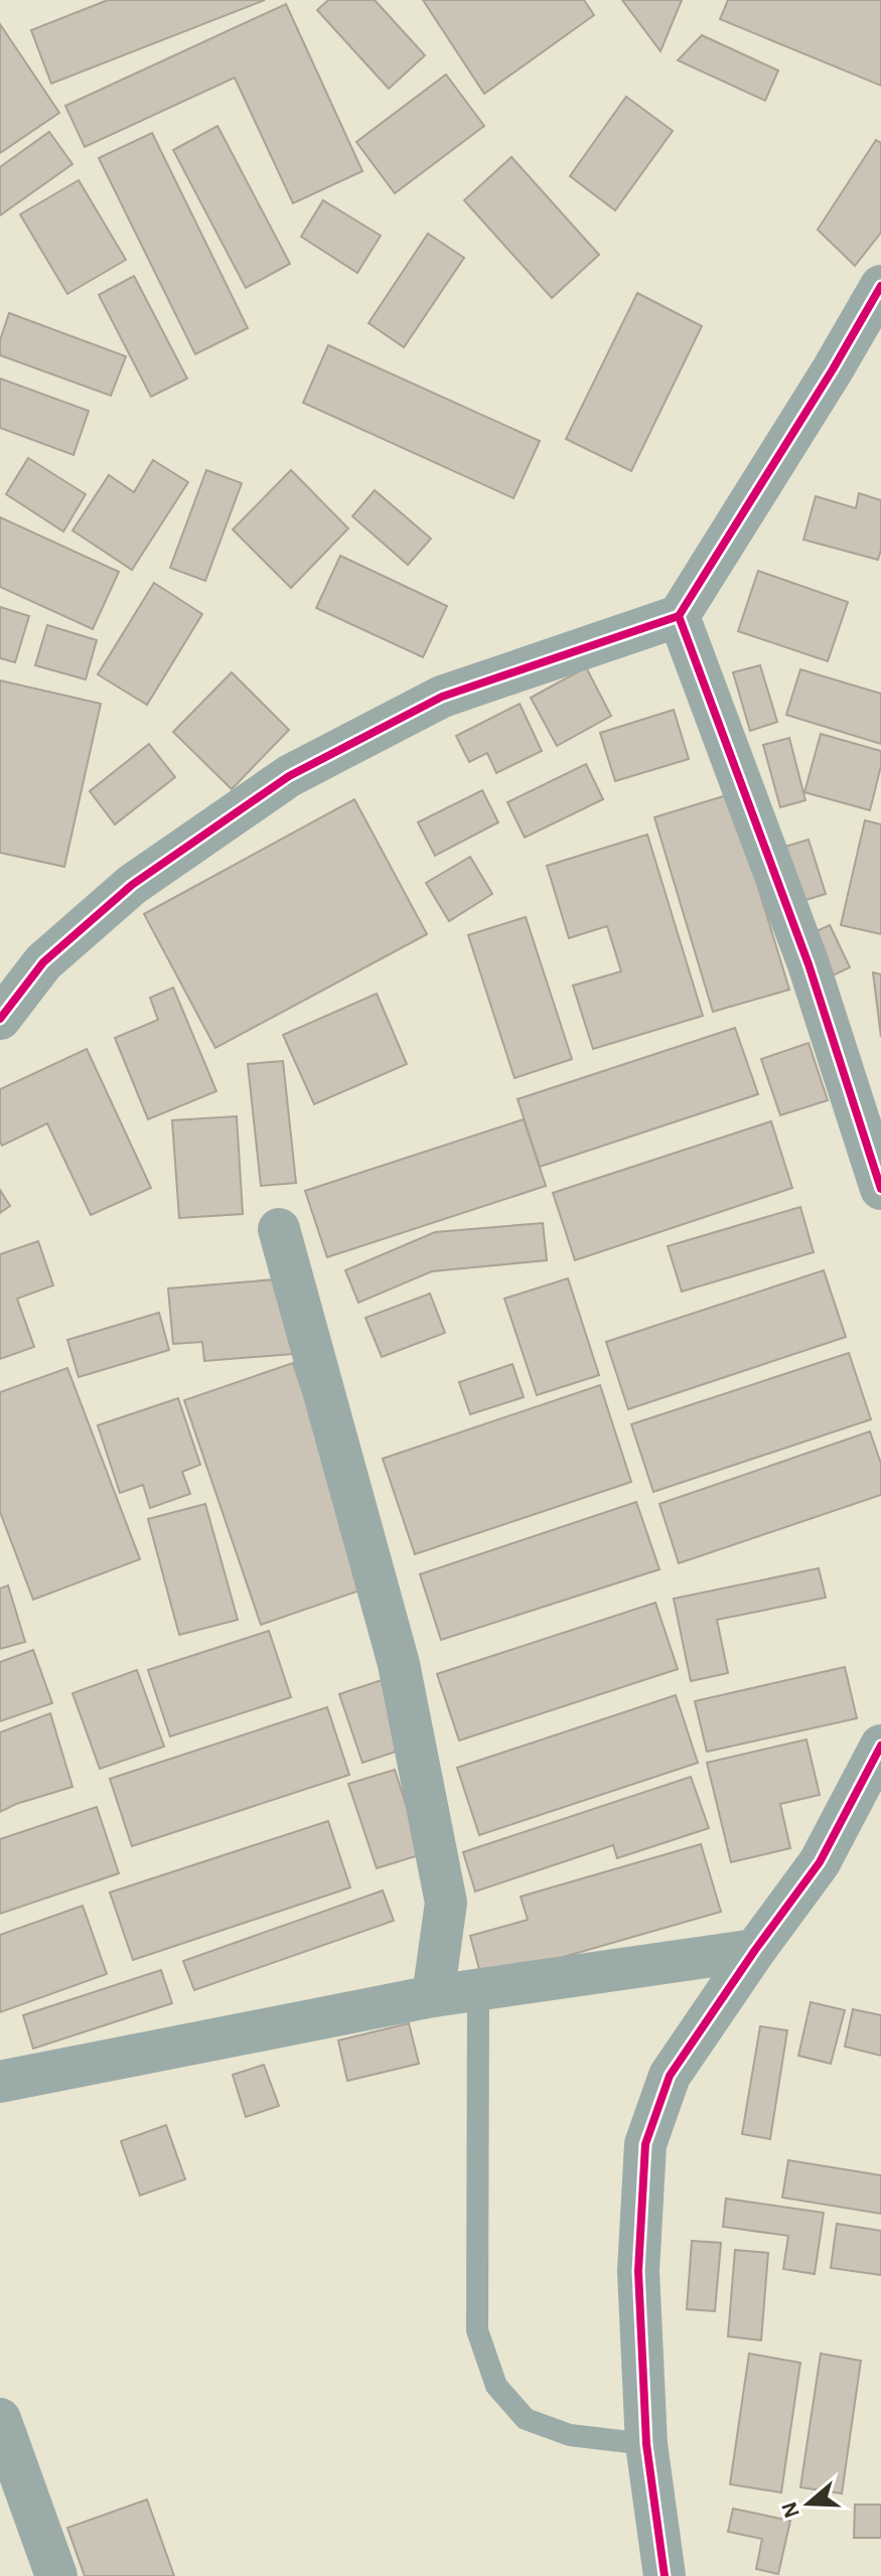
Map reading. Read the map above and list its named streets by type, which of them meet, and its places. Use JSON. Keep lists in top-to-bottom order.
{
  "north": "left"
}
